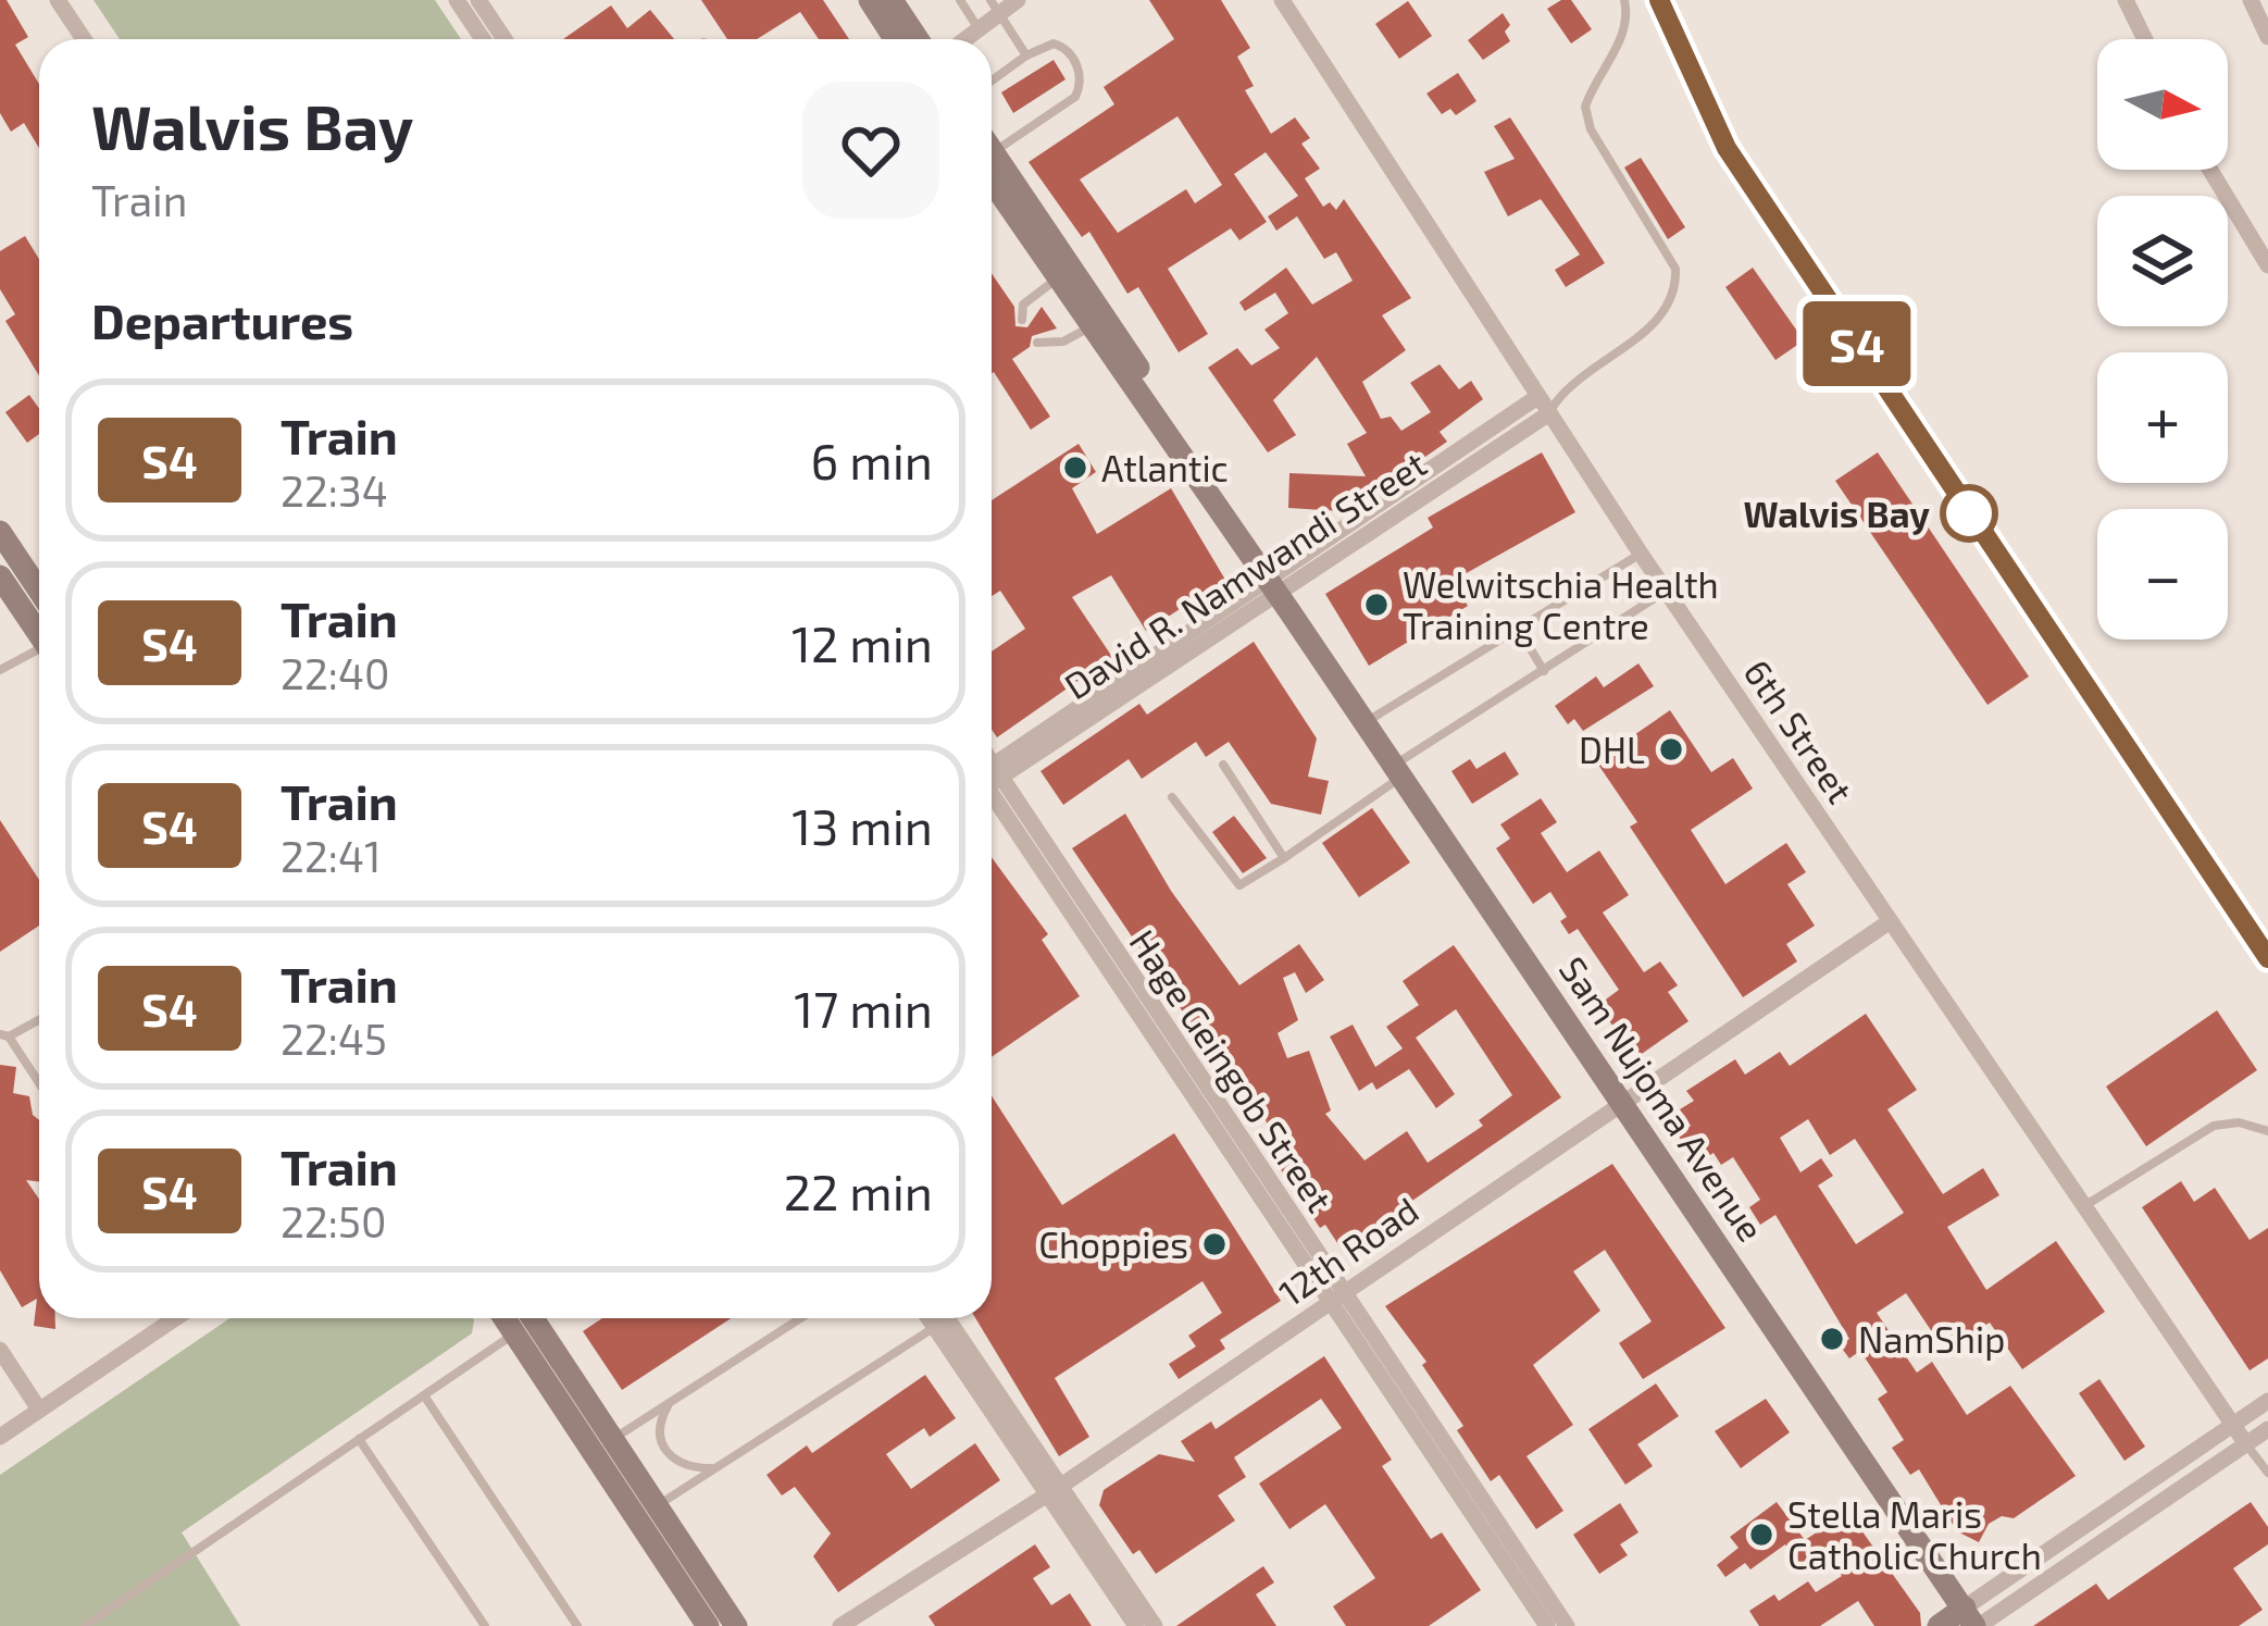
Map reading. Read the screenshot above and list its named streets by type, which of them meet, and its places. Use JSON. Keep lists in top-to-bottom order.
{
  "streets": {
    "main road": ["Sam Nujoma Avenue"],
    "street": [
      "David R. Namwandi Street",
      "6th Street",
      "Hage Geingob Street",
      "12th Road"
    ]
  },
  "crossings": [
    ["David R. Namwandi Street", "6th Street"],
    ["David R. Namwandi Street", "Sam Nujoma Avenue"],
    ["6th Street", "12th Road"],
    ["Hage Geingob Street", "12th Road"],
    ["Sam Nujoma Avenue", "12th Road"]
  ],
  "places": [
    "Atlantic",
    "Walvis Bay",
    "Welwitschia Health Training Centre",
    "DHL",
    "Choppies",
    "NamShip",
    "Stella Maris Catholic Church"
  ],
  "north": "right",
  "page": {
    "on_map": "S4",
    "map_buttons": ["+", "−"],
    "heading": [
      ["Walvis Bay", "Train"],
      "Departures"
    ],
    "list": [
      {
        "mark": "S4",
        "name": "Train",
        "note": "22:34",
        "value": "6 min"
      },
      {
        "mark": "S4",
        "name": "Train",
        "note": "22:40",
        "value": "12 min"
      },
      {
        "mark": "S4",
        "name": "Train",
        "note": "22:41",
        "value": "13 min"
      },
      {
        "mark": "S4",
        "name": "Train",
        "note": "22:45",
        "value": "17 min"
      },
      {
        "mark": "S4",
        "name": "Train",
        "note": "22:50",
        "value": "22 min"
      }
    ]
  }
}
